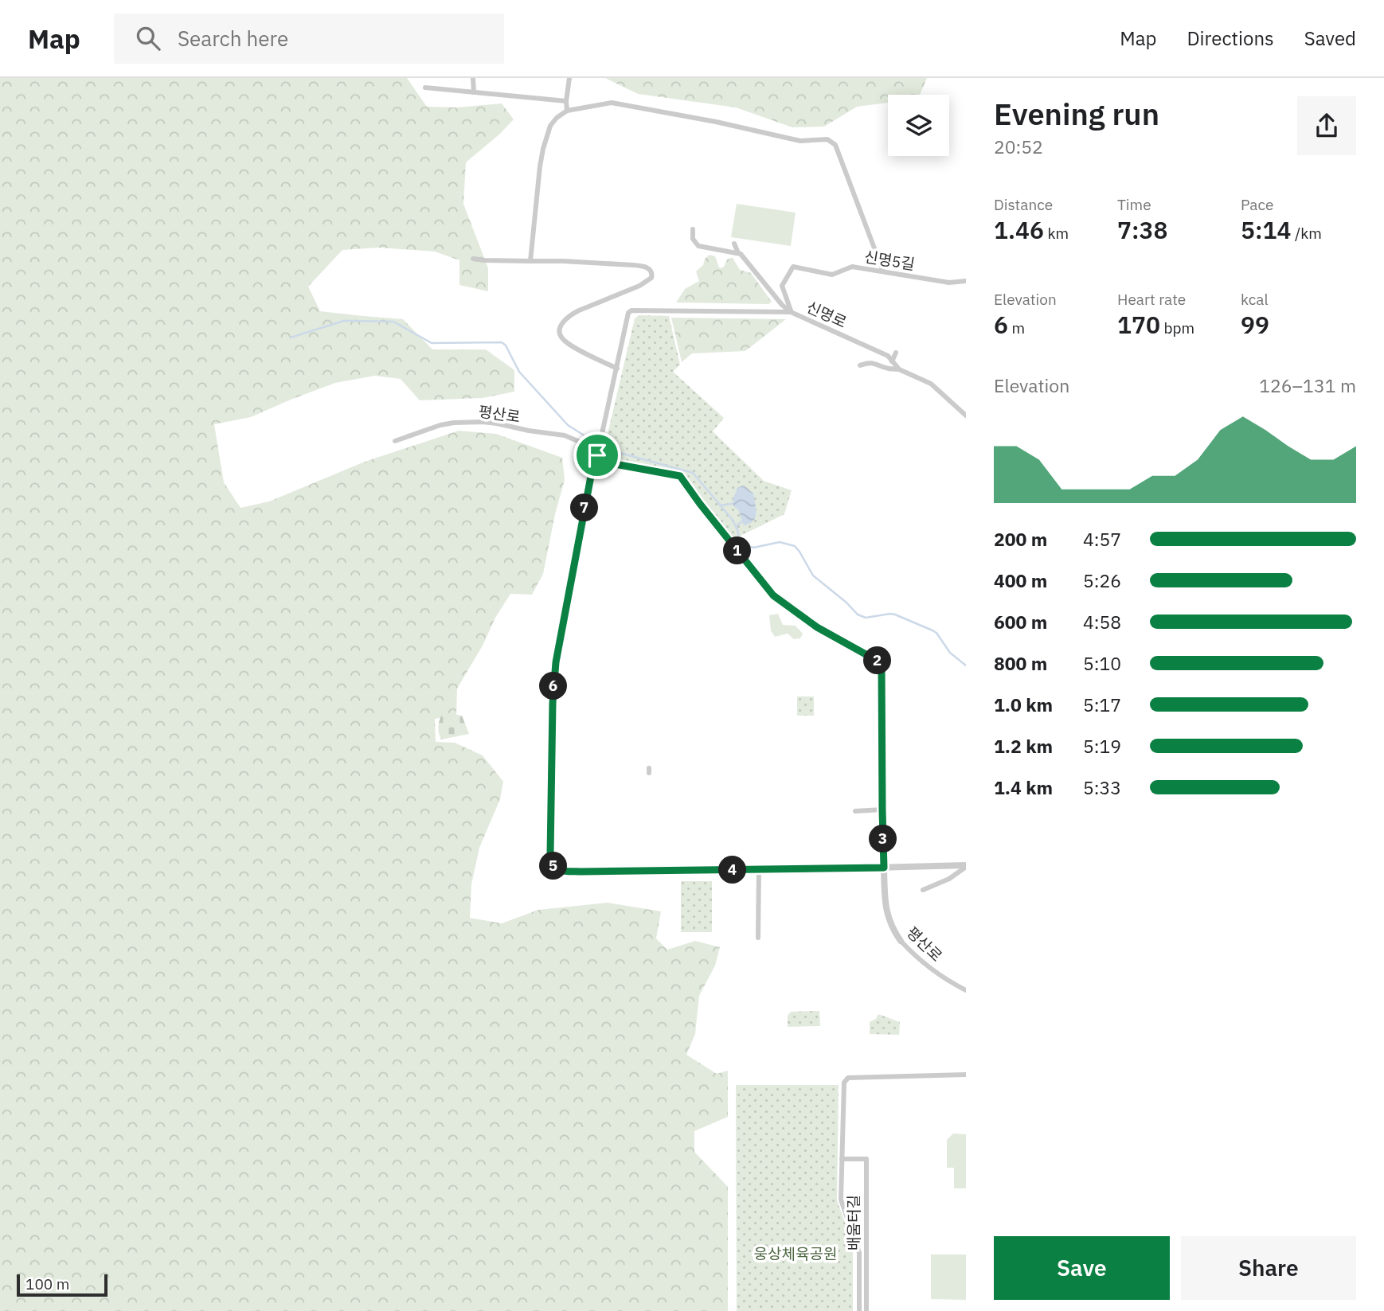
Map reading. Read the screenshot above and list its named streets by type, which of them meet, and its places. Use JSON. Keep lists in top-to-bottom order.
{
  "streets": {
    "street": [
      "신명5길",
      "신명로",
      "평산로",
      "배움터길"
    ]
  },
  "crossings": [
    ["신명5길", "신명로"]
  ],
  "parks": ["웅상체육공원"],
  "scale_bar": "100 m",
  "page": {
    "header": "Map",
    "search": "Search here",
    "nav": ["Map", "Directions", "Saved"],
    "heading": ["Evening run", "20:52"],
    "stats": [
      ["Distance", "1.46 km"],
      ["Time", "7:38"],
      ["Pace", "5:14 /km"],
      ["Elevation", "6 m"],
      ["Heart rate", "170 bpm"],
      ["kcal", "99"]
    ],
    "chart": ["Elevation", "126–131 m"],
    "pins": [
      "7",
      "1",
      "2",
      "6",
      "3",
      "5",
      "4"
    ],
    "list": [
      {
        "name": "200 m",
        "note": "4:57"
      },
      {
        "name": "400 m",
        "note": "5:26"
      },
      {
        "name": "600 m",
        "note": "4:58"
      },
      {
        "name": "800 m",
        "note": "5:10"
      },
      {
        "name": "1.0 km",
        "note": "5:17"
      },
      {
        "name": "1.2 km",
        "note": "5:19"
      },
      {
        "name": "1.4 km",
        "note": "5:33"
      }
    ],
    "buttons": ["Save", "Share"],
    "scale": "100 m"
  }
}
